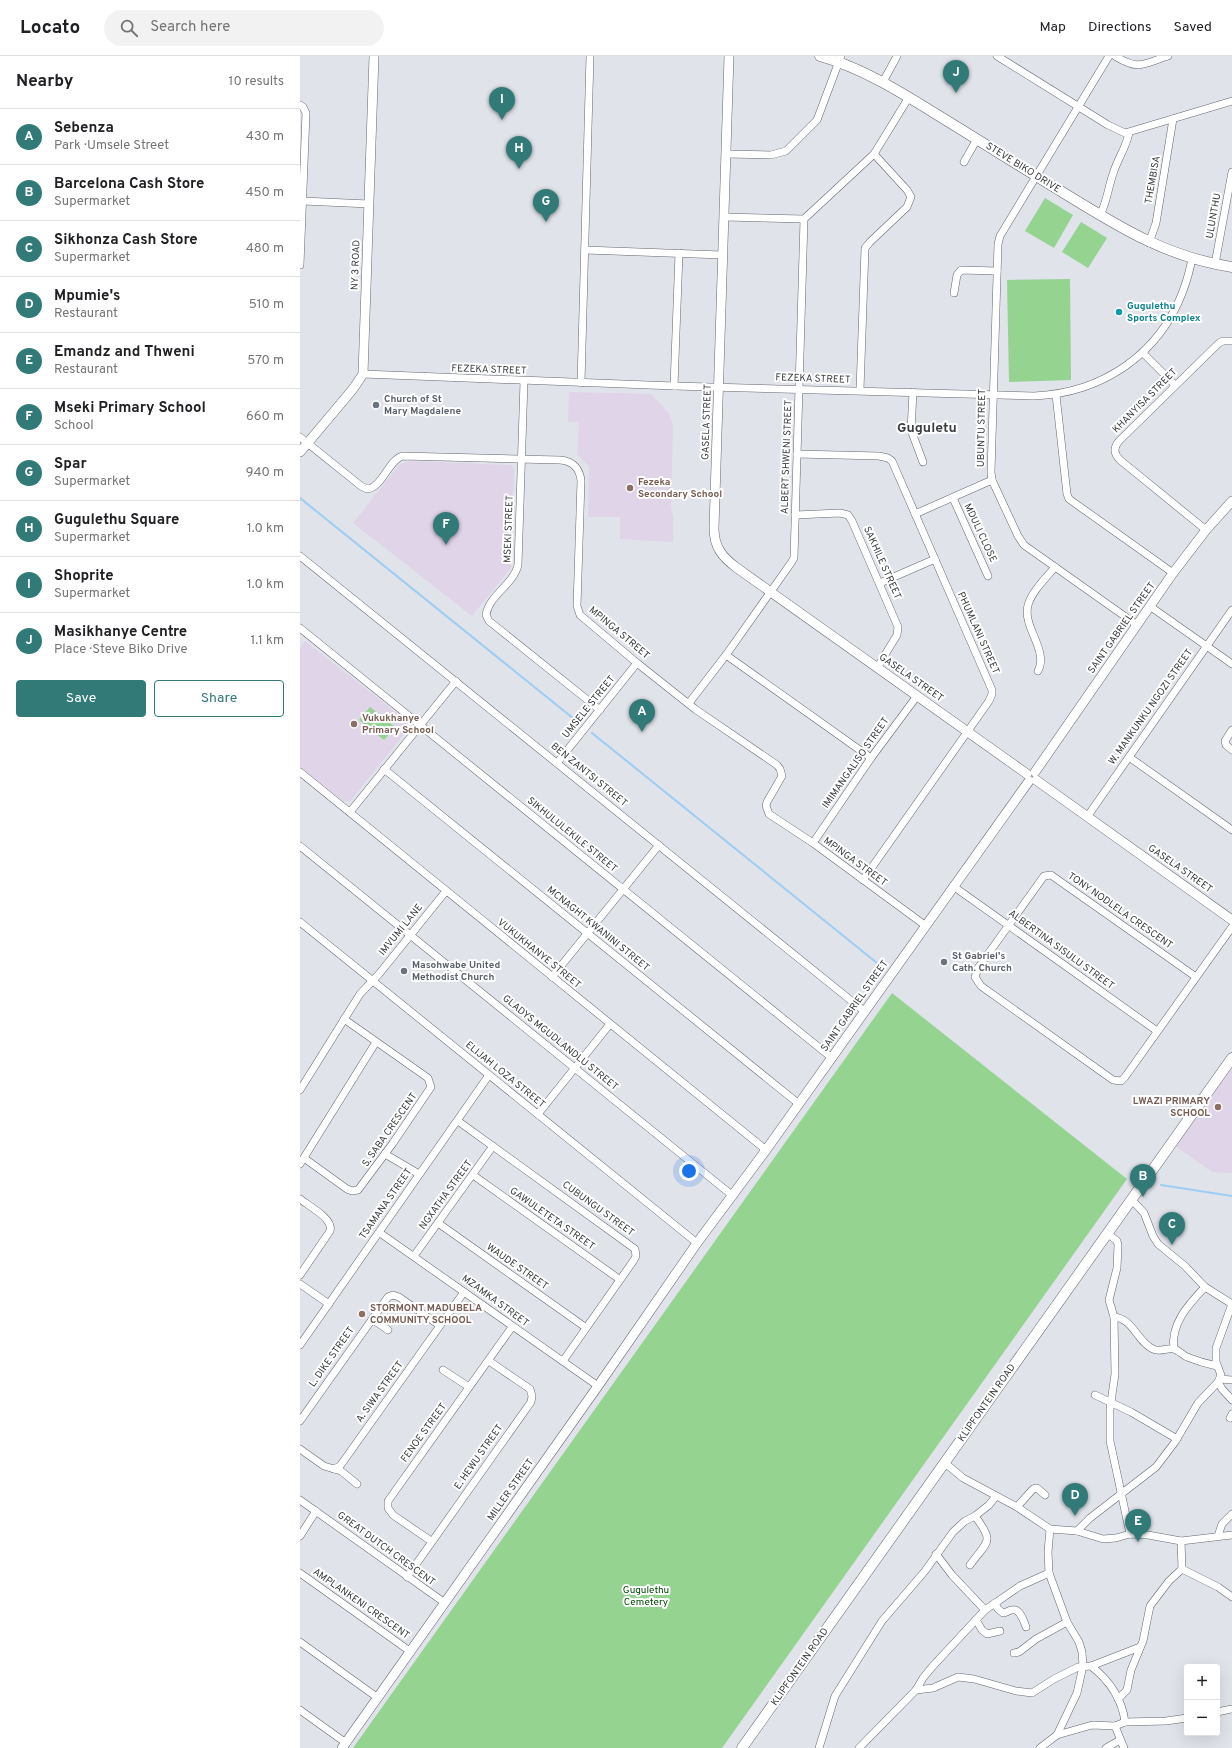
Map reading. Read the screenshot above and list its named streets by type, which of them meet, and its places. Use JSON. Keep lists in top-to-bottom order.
{
  "streets": {
    "main road": ["STEVE BIKO DRIVE", "KLIPFONTEIN ROAD"],
    "street": [
      "THEMBISA",
      "ULUNTHU",
      "NY 3 ROAD",
      "FEZEKA STREET",
      "KHANYISA STREET",
      "GASELA STREET",
      "UBUNTU STREET",
      "ALBERT SHWENI STREET",
      "MSEKI STREET",
      "MDULI CLOSE",
      "SAKHILE STREET",
      "SAINT GABRIEL STREET",
      "MPINGA STREET",
      "PHUMLANI STREET",
      "UMSELE STREET",
      "W. MANKUNKU NGOZI STREET",
      "IMIMANGALISO STREET",
      "BEN ZANTSI STREET",
      "SIKHULULEKILE STREET",
      "TONY NODLELA CRESCENT",
      "MCNAGHT KWANINI STREET",
      "IMVUMI LANE",
      "ALBERTINA SISULU STREET",
      "VUKUKHANYE STREET",
      "GLADYS MGUDLANDLU STREET",
      "ELIJAH LOZA STREET",
      "S. SABA CRESCENT",
      "NGXATHA STREET",
      "TSAMANA STREET",
      "CUBUNGU STREET",
      "GAWULETETA STREET",
      "WAUDE STREET",
      "MZAMKA STREET",
      "L. DIKE STREET",
      "A. SIWA STREET",
      "FENOE STREET",
      "E. HEWU STREET",
      "MILLER STREET",
      "GREAT DUTCH CRESCENT",
      "AMPLANKENI CRESCENT"
    ]
  },
  "crossings": [
    ["STEVE BIKO DRIVE", "THEMBISA"],
    ["STEVE BIKO DRIVE", "ULUNTHU"],
    ["STEVE BIKO DRIVE", "FEZEKA STREET"],
    ["STEVE BIKO DRIVE", "UBUNTU STREET"],
    ["NY 3 ROAD", "FEZEKA STREET"],
    ["FEZEKA STREET", "GASELA STREET"],
    ["FEZEKA STREET", "UBUNTU STREET"],
    ["FEZEKA STREET", "ALBERT SHWENI STREET"],
    ["FEZEKA STREET", "MSEKI STREET"],
    ["KHANYISA STREET", "SAINT GABRIEL STREET"],
    ["GASELA STREET", "ALBERT SHWENI STREET"],
    ["GASELA STREET", "SAKHILE STREET"],
    ["GASELA STREET", "SAINT GABRIEL STREET"],
    ["GASELA STREET", "PHUMLANI STREET"],
    ["GASELA STREET", "W. MANKUNKU NGOZI STREET"],
    ["GASELA STREET", "IMIMANGALISO STREET"],
    ["UBUNTU STREET", "SAINT GABRIEL STREET"],
    ["ALBERT SHWENI STREET", "SAKHILE STREET"],
    ["ALBERT SHWENI STREET", "MPINGA STREET"],
    ["ALBERT SHWENI STREET", "PHUMLANI STREET"],
    ["MSEKI STREET", "MPINGA STREET"],
    ["MSEKI STREET", "UMSELE STREET"],
    ["SAINT GABRIEL STREET", "MPINGA STREET"],
    ["SAINT GABRIEL STREET", "BEN ZANTSI STREET"],
    ["SAINT GABRIEL STREET", "SIKHULULEKILE STREET"],
    ["SAINT GABRIEL STREET", "MCNAGHT KWANINI STREET"],
    ["SAINT GABRIEL STREET", "ALBERTINA SISULU STREET"],
    ["SAINT GABRIEL STREET", "VUKUKHANYE STREET"],
    ["SAINT GABRIEL STREET", "GLADYS MGUDLANDLU STREET"],
    ["SAINT GABRIEL STREET", "ELIJAH LOZA STREET"],
    ["SAINT GABRIEL STREET", "MILLER STREET"],
    ["MPINGA STREET", "PHUMLANI STREET"],
    ["MPINGA STREET", "UMSELE STREET"],
    ["MPINGA STREET", "IMIMANGALISO STREET"],
    ["UMSELE STREET", "BEN ZANTSI STREET"],
    ["TONY NODLELA CRESCENT", "ALBERTINA SISULU STREET"],
    ["IMVUMI LANE", "VUKUKHANYE STREET"],
    ["IMVUMI LANE", "GLADYS MGUDLANDLU STREET"],
    ["IMVUMI LANE", "ELIJAH LOZA STREET"],
    ["IMVUMI LANE", "S. SABA CRESCENT"],
    ["ELIJAH LOZA STREET", "TSAMANA STREET"],
    ["ELIJAH LOZA STREET", "MILLER STREET"],
    ["NGXATHA STREET", "CUBUNGU STREET"],
    ["NGXATHA STREET", "GAWULETETA STREET"],
    ["NGXATHA STREET", "WAUDE STREET"],
    ["NGXATHA STREET", "MZAMKA STREET"],
    ["TSAMANA STREET", "CUBUNGU STREET"],
    ["TSAMANA STREET", "MZAMKA STREET"],
    ["CUBUNGU STREET", "GAWULETETA STREET"],
    ["CUBUNGU STREET", "WAUDE STREET"],
    ["CUBUNGU STREET", "MZAMKA STREET"],
    ["MZAMKA STREET", "A. SIWA STREET"],
    ["MZAMKA STREET", "FENOE STREET"],
    ["MZAMKA STREET", "MILLER STREET"],
    ["L. DIKE STREET", "A. SIWA STREET"],
    ["FENOE STREET", "E. HEWU STREET"],
    ["E. HEWU STREET", "GREAT DUTCH CRESCENT"],
    ["MILLER STREET", "GREAT DUTCH CRESCENT"],
    ["MILLER STREET", "AMPLANKENI CRESCENT"]
  ],
  "districts": ["Guguletu"],
  "parks": ["Gugulethu Cemetery"],
  "places": [
    "Gugulethu Sports Complex",
    "Church of St Mary Magdalene",
    "Fezeka Secondary School",
    "Vukukhanye Primary School",
    "St Gabriel's Cath. Church",
    "Masohwabe United Methodist Church",
    "LWAZI PRIMARY SCHOOL",
    "STORMONT MADUBELA COMMUNITY SCHOOL"
  ],
  "page": {
    "header": "Locato",
    "search": "Search here",
    "nav": ["Map", "Directions", "Saved"],
    "heading": ["Nearby", "10 results"],
    "pins": [
      "J",
      "I",
      "H",
      "G",
      "F",
      "A",
      "B",
      "C",
      "D",
      "E"
    ],
    "list": [
      {
        "mark": "A",
        "name": "Sebenza",
        "note": "Park · Umsele Street",
        "value": "430 m"
      },
      {
        "mark": "B",
        "name": "Barcelona Cash Store",
        "note": "Supermarket",
        "value": "450 m"
      },
      {
        "mark": "C",
        "name": "Sikhonza Cash Store",
        "note": "Supermarket",
        "value": "480 m"
      },
      {
        "mark": "D",
        "name": "Mpumie's",
        "note": "Restaurant",
        "value": "510 m"
      },
      {
        "mark": "E",
        "name": "Emandz and Thweni",
        "note": "Restaurant",
        "value": "570 m"
      },
      {
        "mark": "F",
        "name": "Mseki Primary School",
        "note": "School",
        "value": "660 m"
      },
      {
        "mark": "G",
        "name": "Spar",
        "note": "Supermarket",
        "value": "940 m"
      },
      {
        "mark": "H",
        "name": "Gugulethu Square",
        "note": "Supermarket",
        "value": "1.0 km"
      },
      {
        "mark": "I",
        "name": "Shoprite",
        "note": "Supermarket",
        "value": "1.0 km"
      },
      {
        "mark": "J",
        "name": "Masikhanye Centre",
        "note": "Place · Steve Biko Drive",
        "value": "1.1 km"
      }
    ],
    "buttons": ["Save", "Share"],
    "map_buttons": ["+", "−"]
  }
}
